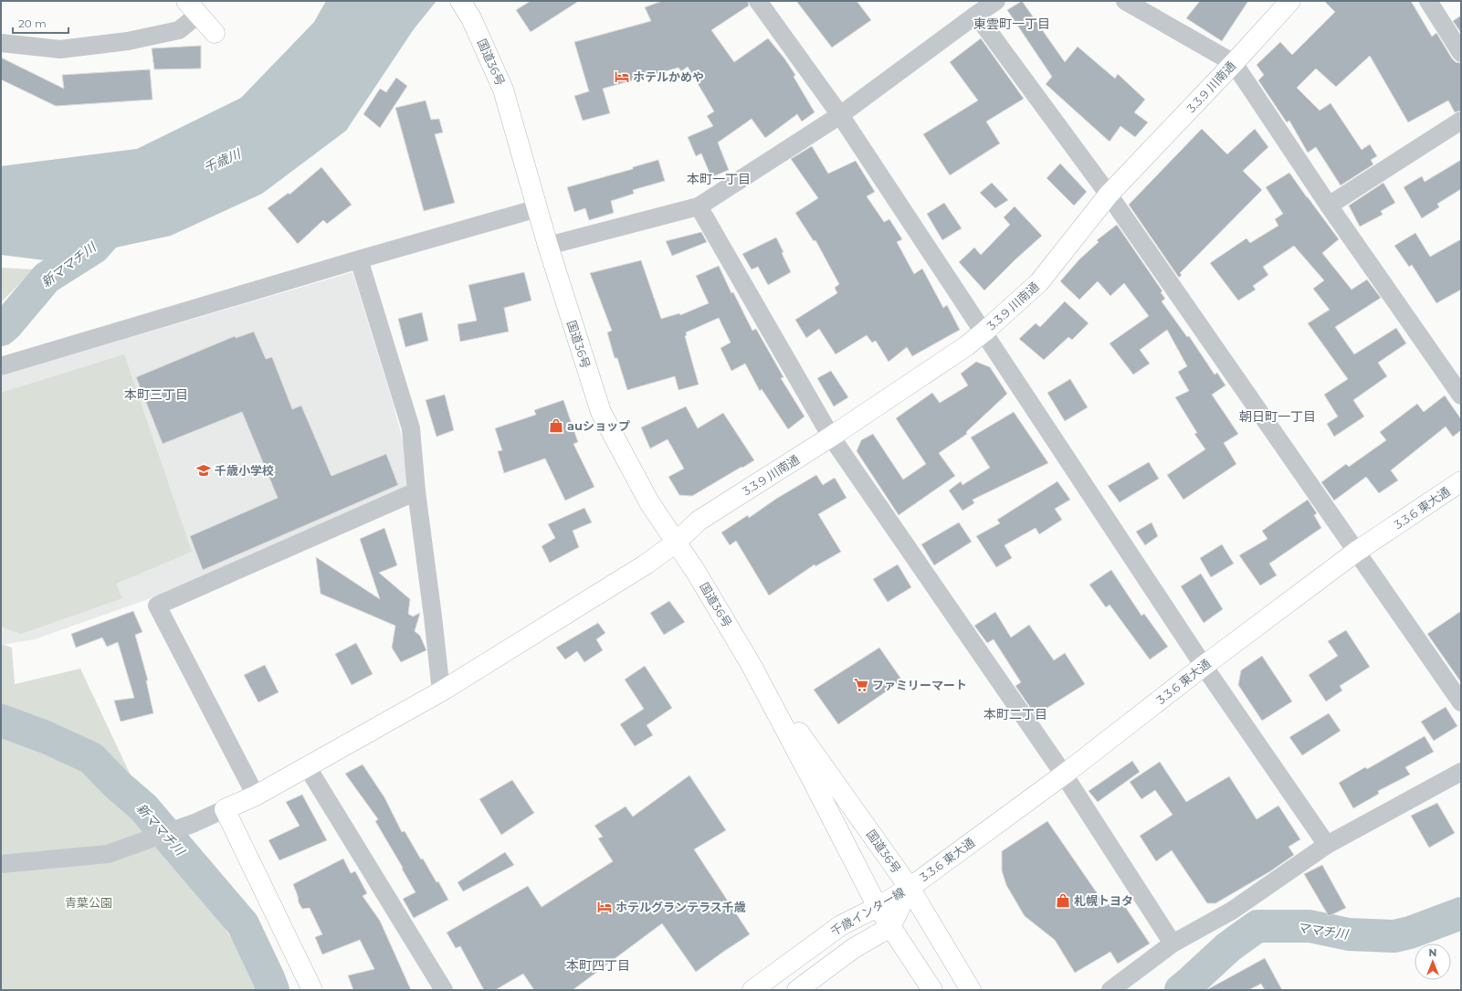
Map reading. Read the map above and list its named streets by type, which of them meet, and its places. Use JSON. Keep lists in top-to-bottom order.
{
  "streets": {
    "main road": [
      "国道36号",
      "3.3.9 川南通",
      "3.3.6 東大通",
      "千歳インター線"
    ]
  },
  "crossings": [
    ["国道36号", "3.3.9 川南通"],
    ["国道36号", "3.3.6 東大通"],
    ["国道36号", "千歳インター線"],
    ["3.3.6 東大通", "千歳インター線"]
  ],
  "districts": [
    "東雲町一丁目",
    "本町一丁目",
    "本町三丁目",
    "朝日町一丁目",
    "本町二丁目",
    "本町四丁目"
  ],
  "water": ["千歳川", "新ママチ川", "ママチ川"],
  "parks": ["青葉公園"],
  "places": {
    "hotel": ["ホテルかめや", "ホテルグランテラス千歳"],
    "shop": ["auショップ", "札幌トヨタ"],
    "school or university": ["千歳小学校"],
    "supermarket": ["ファミリーマート"]
  },
  "scale_bar": "20 m",
  "north": "top"
}
